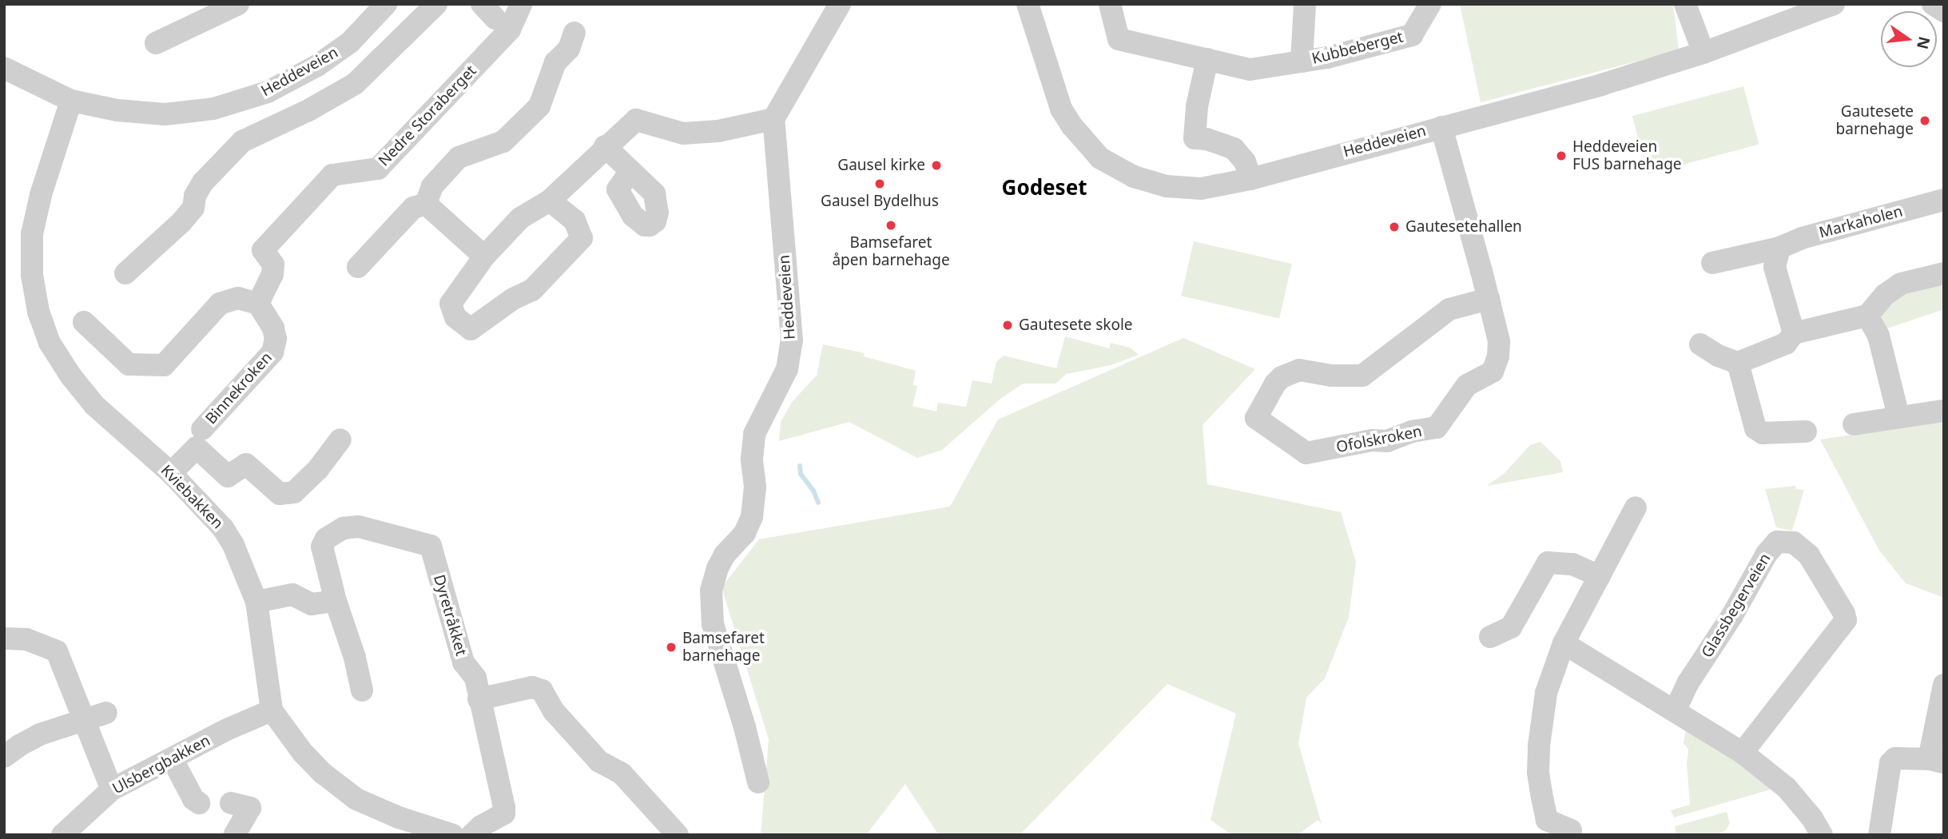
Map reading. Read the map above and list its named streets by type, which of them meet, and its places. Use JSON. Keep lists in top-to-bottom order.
{
  "streets": {
    "street": [
      "Kubbeberget",
      "Heddeveien",
      "Nedre Storaberget",
      "Markaholen",
      "Binnekroken",
      "Ofolskroken",
      "Kviebakken",
      "Glassbegerveien",
      "Dyretråkket",
      "Ulsbergbakken"
    ]
  },
  "crossings": [
    ["Heddeveien", "Ofolskroken"],
    ["Heddeveien", "Kviebakken"],
    ["Nedre Storaberget", "Binnekroken"],
    ["Kviebakken", "Ulsbergbakken"]
  ],
  "districts": ["Godeset"],
  "places": [
    "Gautesete barnehage",
    "Heddeveien FUS barnehage",
    "Gausel kirke",
    "Gausel Bydelhus",
    "Bamsefaret åpen barnehage",
    "Gautesetehallen",
    "Gautesete skole",
    "Bamsefaret barnehage"
  ],
  "north": "right"
}
